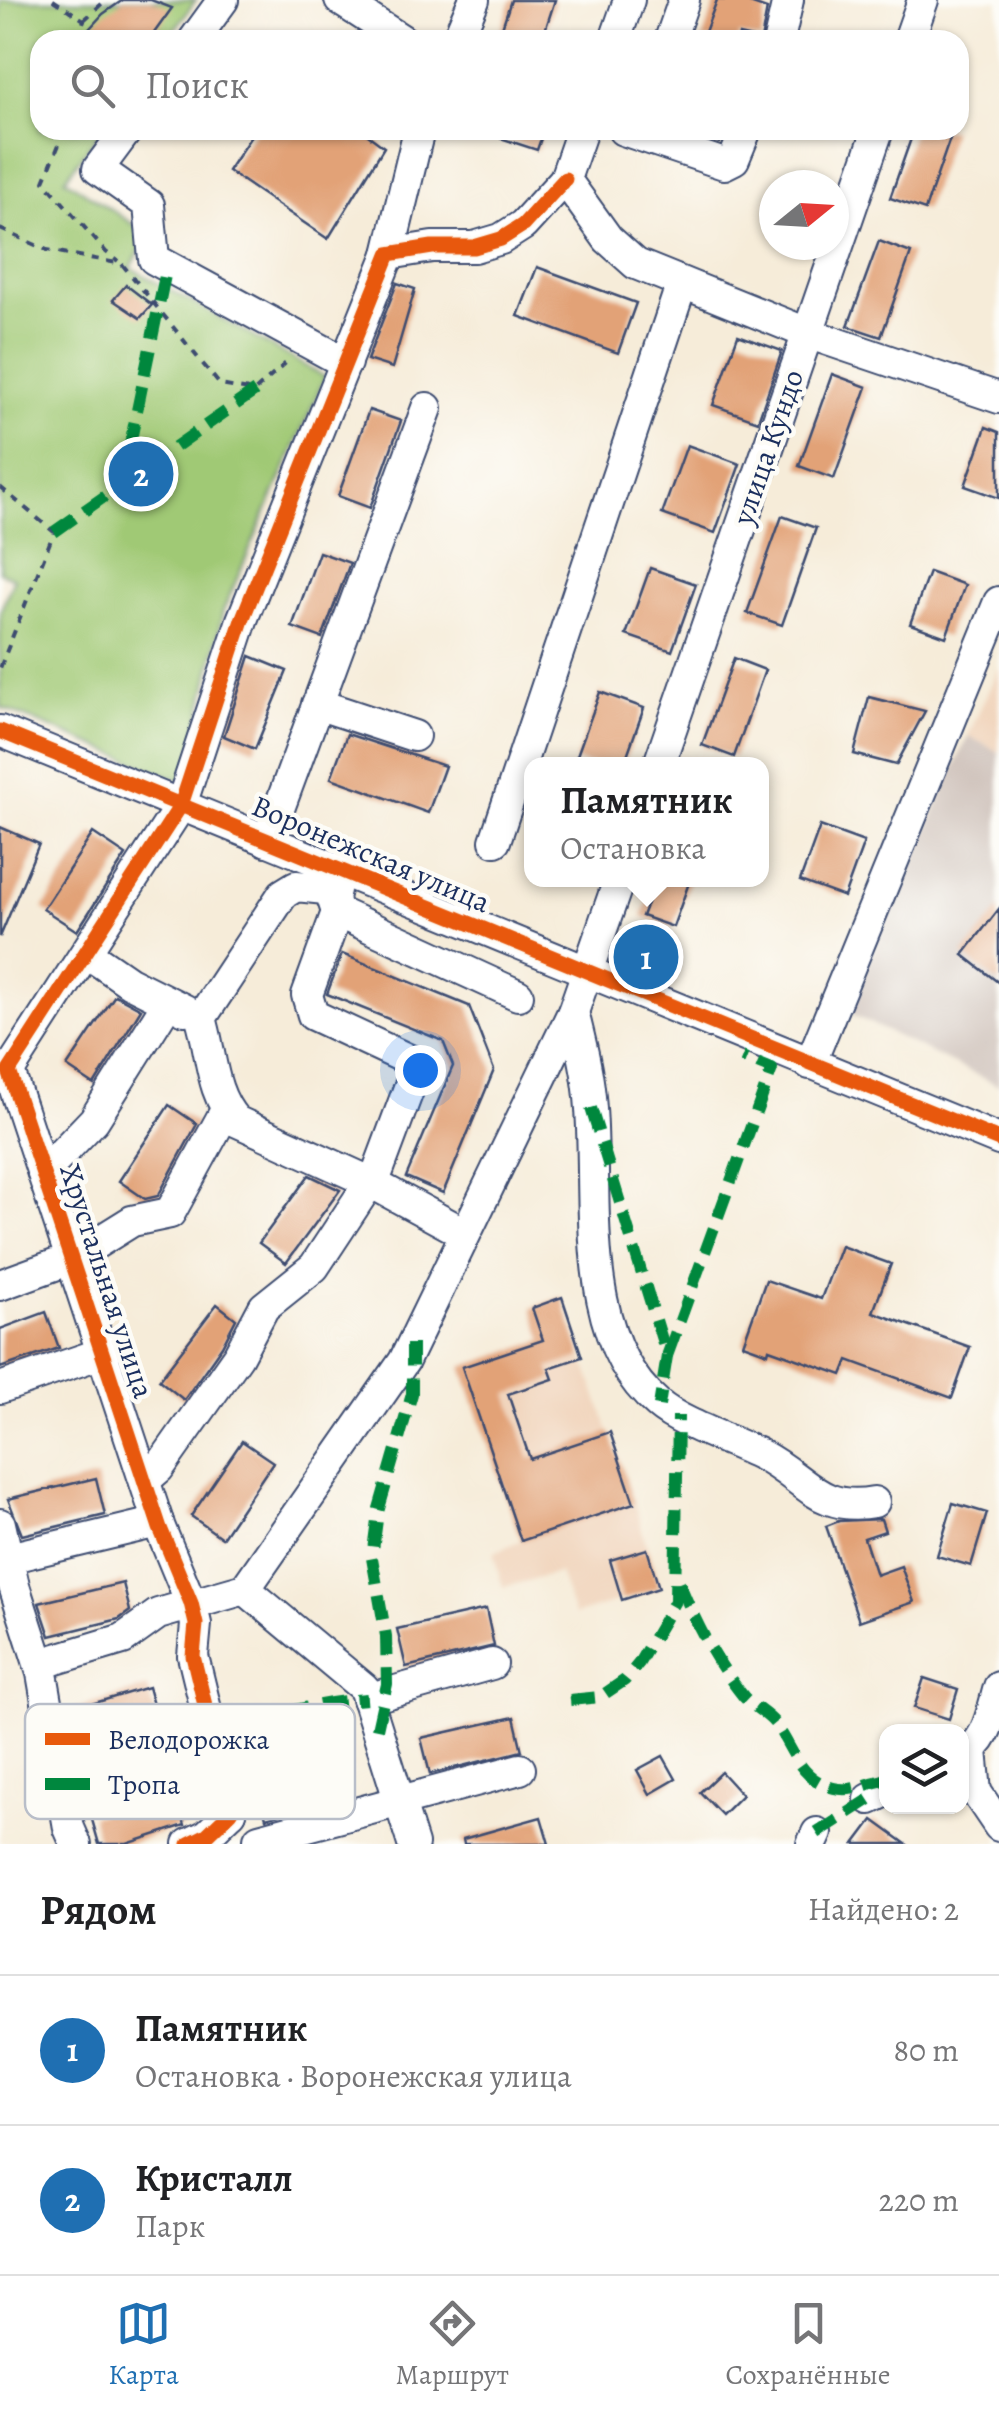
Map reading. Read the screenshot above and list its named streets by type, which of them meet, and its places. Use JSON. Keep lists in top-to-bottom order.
{
  "streets": {
    "street": ["улица Кундо", "Воронежская улица", "Хрустальная улица"]
  },
  "crossings": [
    ["Воронежская улица", "Хрустальная улица"]
  ],
  "legend": ["Велодорожка", "Тропа"],
  "north": "right",
  "page": {
    "search": "Поиск",
    "pins": ["2", "1"],
    "popup": ["Памятник", "Остановка"],
    "heading": ["Рядом", "Найдено: 2"],
    "list": [
      {
        "mark": "1",
        "name": "Памятник",
        "note": "Остановка · Воронежская улица",
        "value": "80 m"
      },
      {
        "mark": "2",
        "name": "Кристалл",
        "note": "Парк",
        "value": "220 m"
      }
    ],
    "nav": ["Карта", "Маршрут", "Сохранённые"]
  }
}
